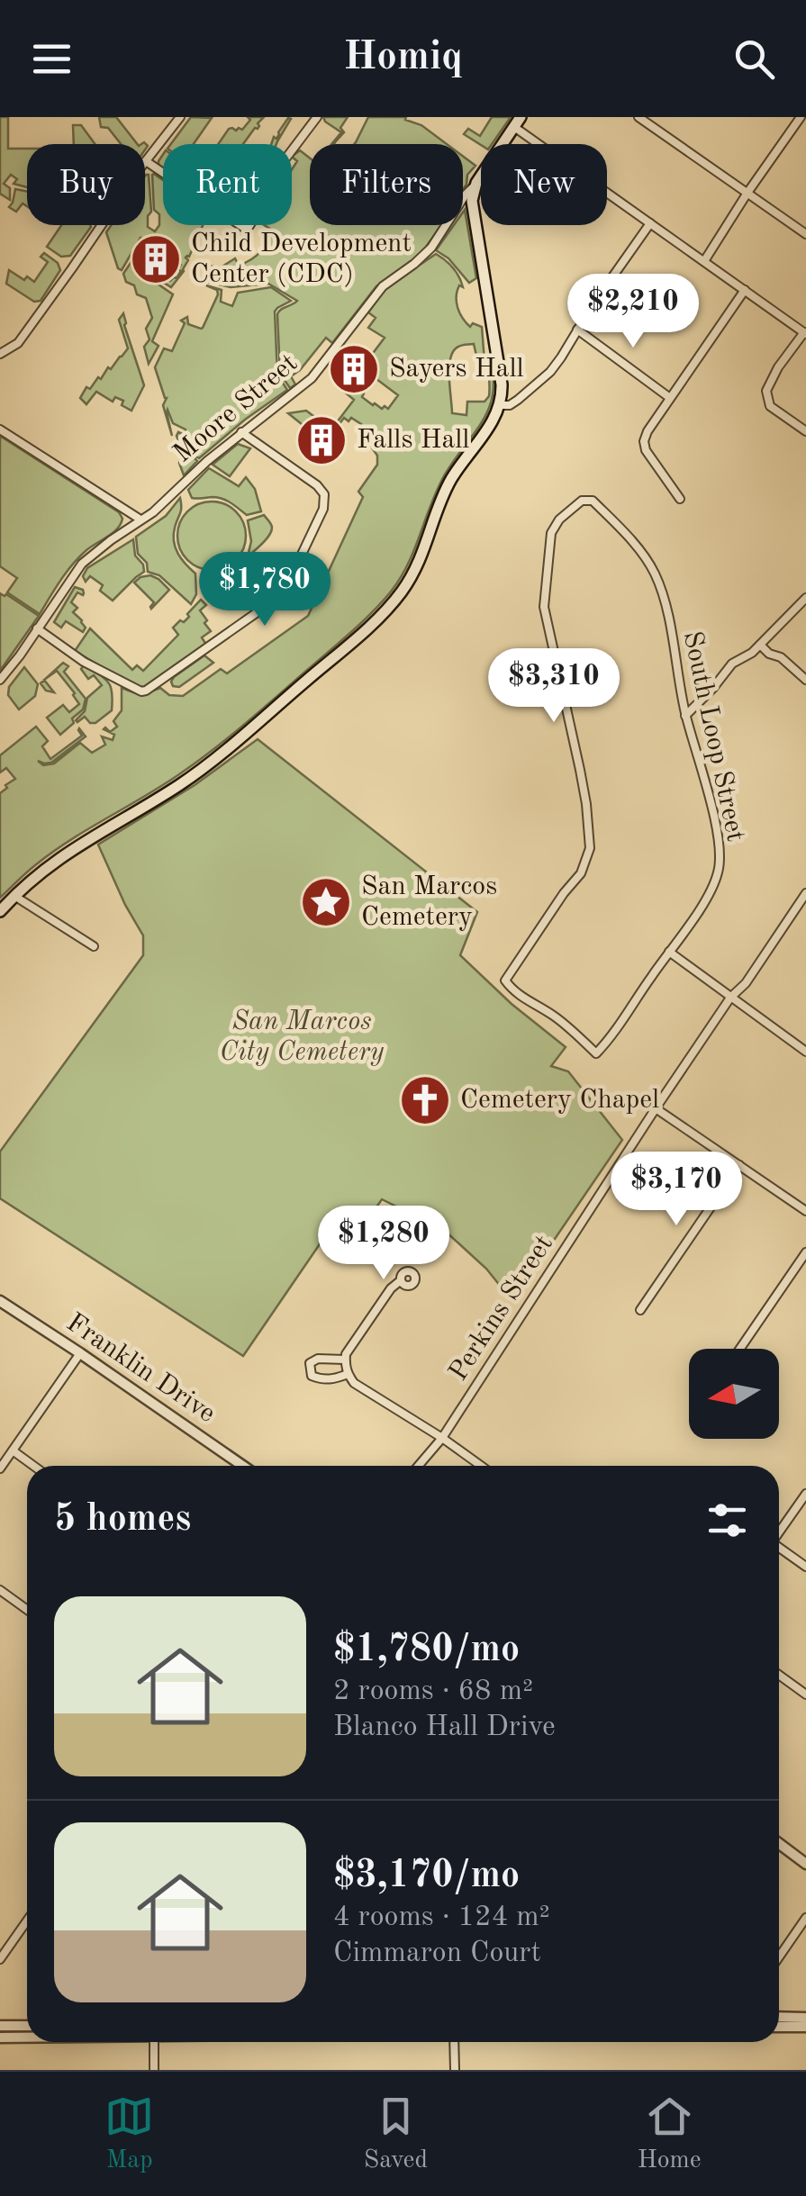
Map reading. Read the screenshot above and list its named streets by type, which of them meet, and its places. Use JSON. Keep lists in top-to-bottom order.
{
  "streets": {
    "main road": ["Moore Street"],
    "street": ["South Loop Street", "Perkins Street", "Franklin Drive"]
  },
  "parks": ["San Marcos City Cemetery"],
  "places": {
    "building": ["Child Development Center (CDC)", "Sayers Hall", "Falls Hall"],
    "place": ["San Marcos Cemetery"],
    "church": ["Cemetery Chapel"]
  },
  "north": "left",
  "page": {
    "header": "Homiq",
    "chip": [
      "Buy",
      "Rent",
      "Filters",
      "New"
    ],
    "price": [
      "$2,210",
      "$1,780",
      "$3,310",
      "$3,170",
      "$1,280"
    ],
    "heading": "5 homes",
    "list": [
      {
        "name": "$1,780/mo",
        "note": "2 rooms · 68 m² · Blanco Hall Drive"
      },
      {
        "name": "$3,170/mo",
        "note": "4 rooms · 124 m² · Cimmaron Court"
      }
    ],
    "tabs": ["Map", "Saved", "Home"]
  }
}
